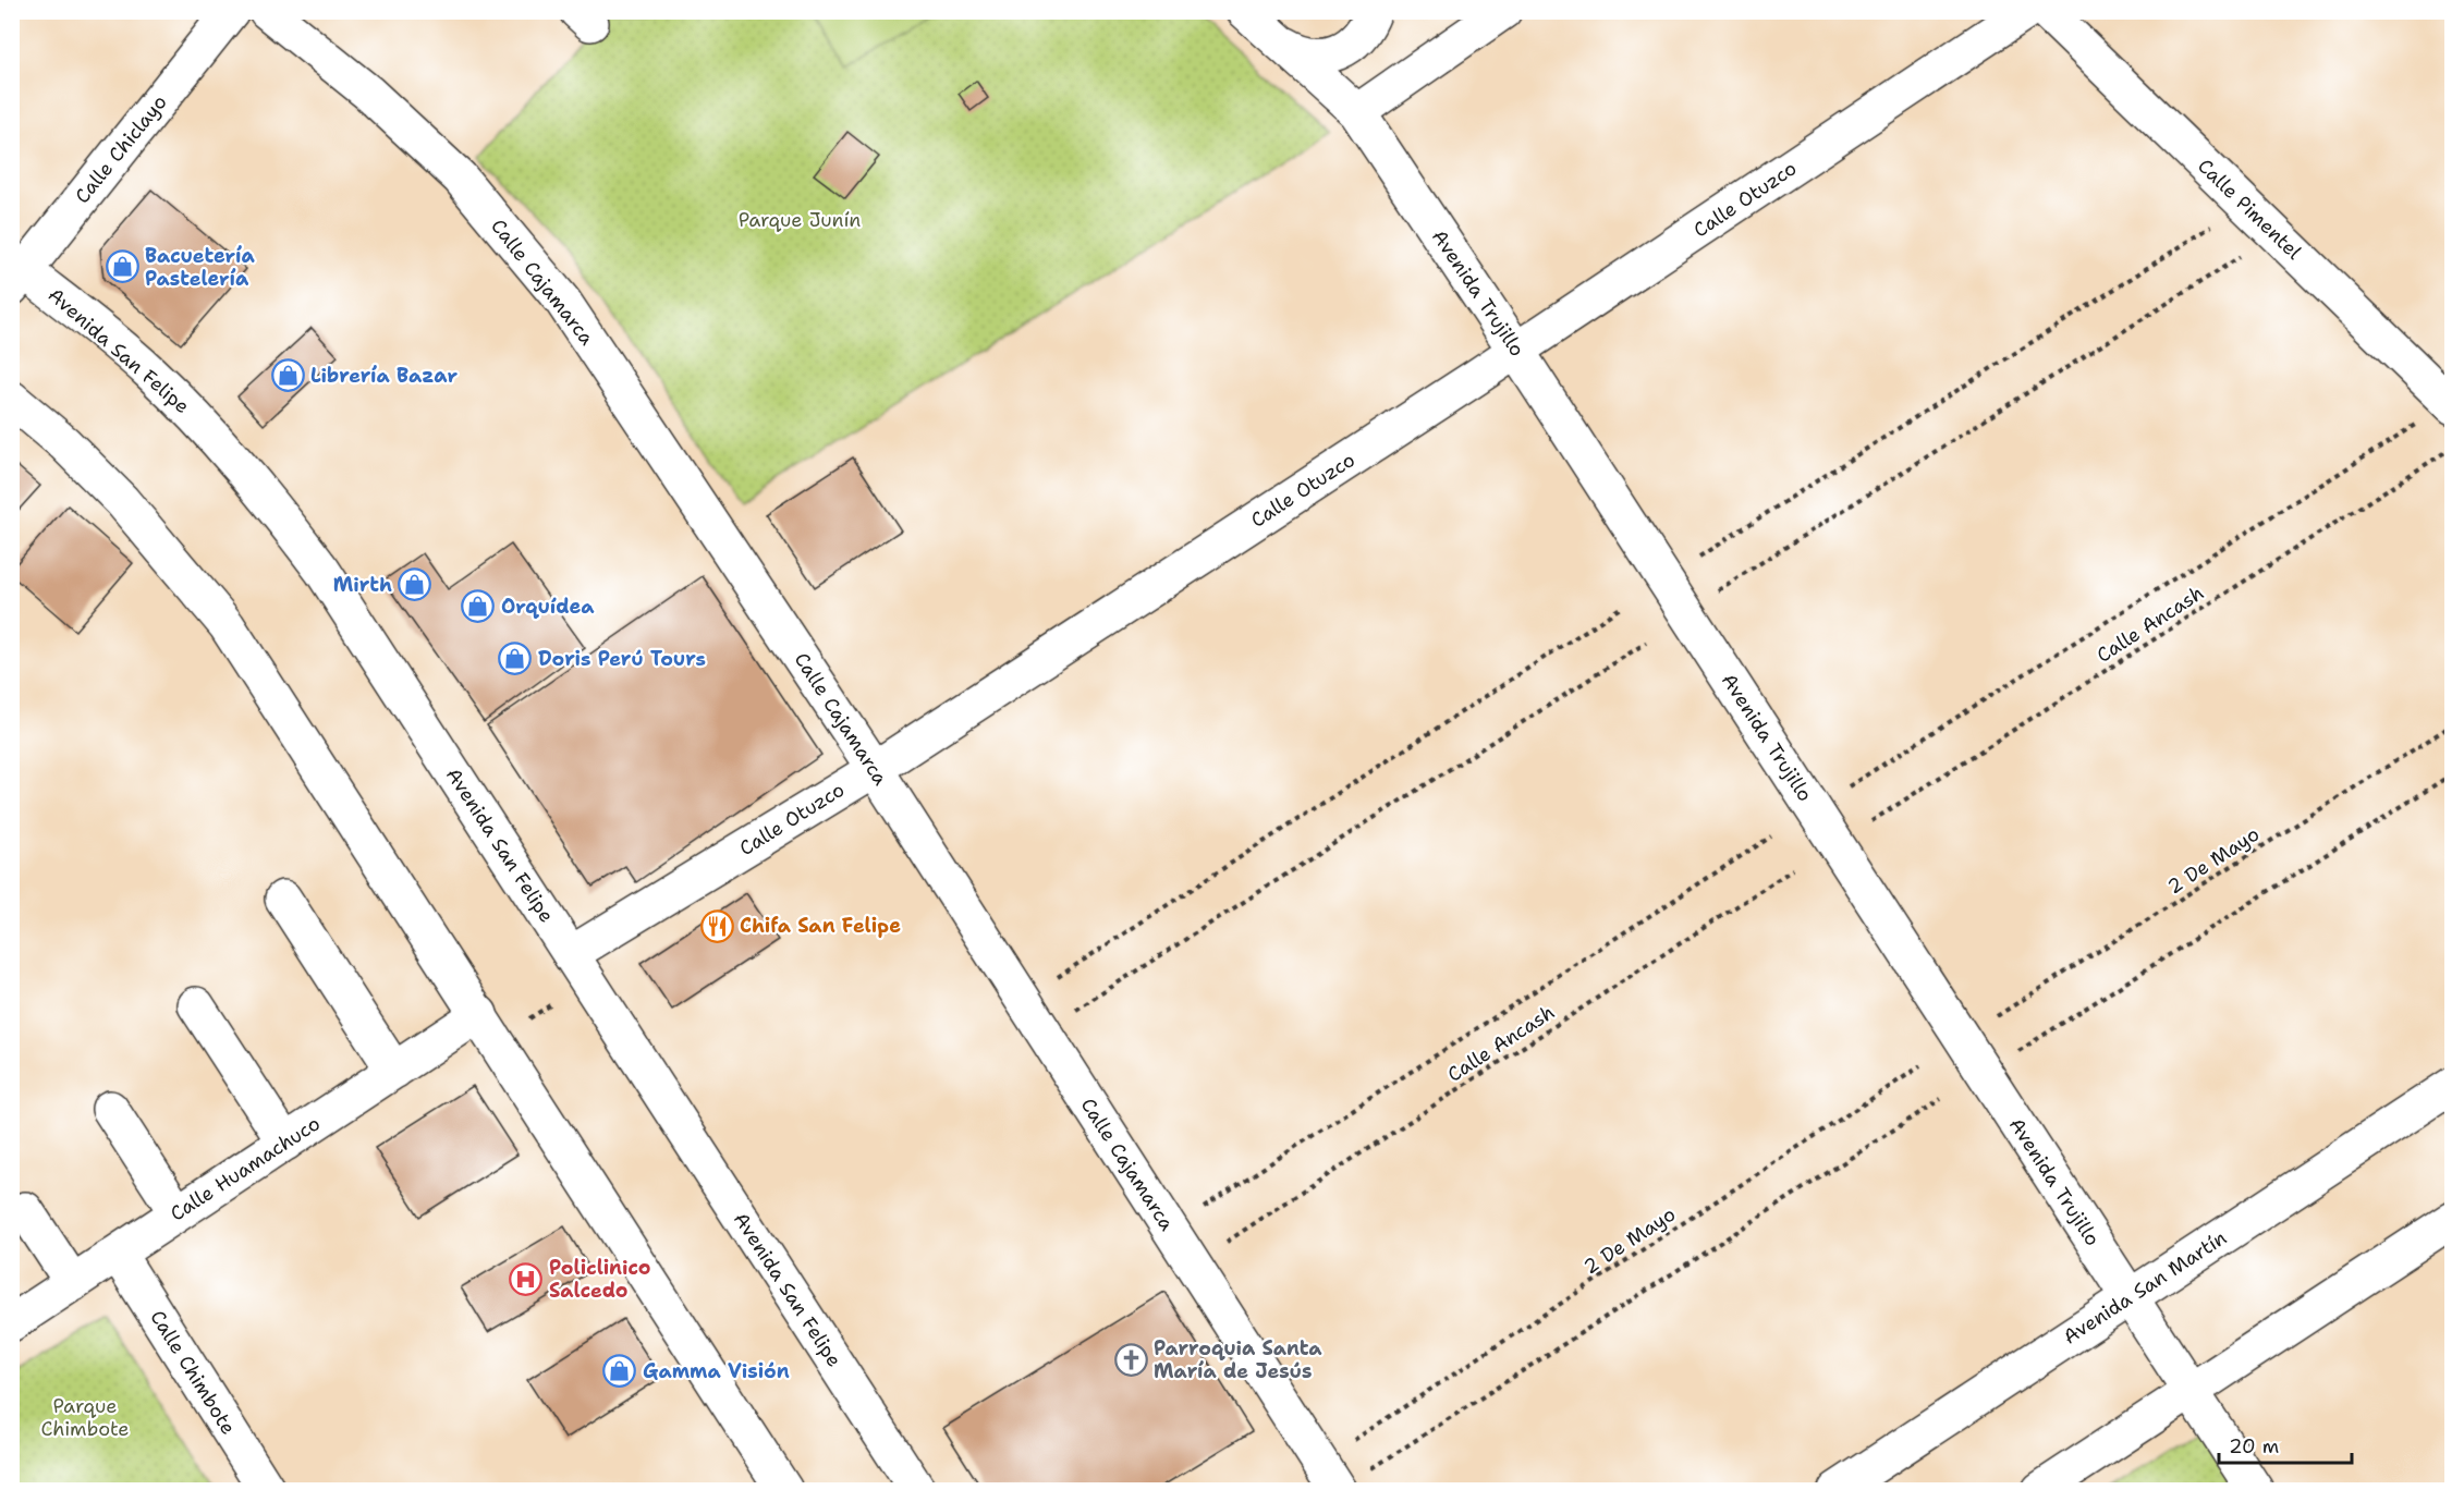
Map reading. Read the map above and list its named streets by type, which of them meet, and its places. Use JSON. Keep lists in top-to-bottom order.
{
  "streets": {
    "street": [
      "Calle Chiclayo",
      "Calle Otuzco",
      "Calle Pimentel",
      "Calle Cajamarca",
      "Avenida Trujillo",
      "Avenida San Felipe",
      "Calle Huamachuco",
      "Avenida San Martín",
      "Calle Chimbote"
    ],
    "path": ["Calle Ancash", "2 De Mayo"]
  },
  "crossings": [
    ["Calle Chiclayo", "Avenida San Felipe"],
    ["Calle Otuzco", "Calle Cajamarca"],
    ["Calle Otuzco", "Avenida Trujillo"],
    ["Calle Otuzco", "Avenida San Felipe"],
    ["Calle Pimentel", "Calle Ancash"],
    ["Avenida Trujillo", "Avenida San Martín"],
    ["Calle Huamachuco", "Calle Chimbote"]
  ],
  "parks": ["Parque Junín", "Parque Chimbote"],
  "places": {
    "shop": [
      "Bacuetería Pastelería",
      "Librería Bazar",
      "Mirth",
      "Orquídea",
      "Doris Perú Tours",
      "Gamma Visión"
    ],
    "restaurant": ["Chifa San Felipe"],
    "hospital": ["Policlinico Salcedo"],
    "church": ["Parroquia Santa María de Jesús"]
  },
  "scale_bar": "20 m"
}
